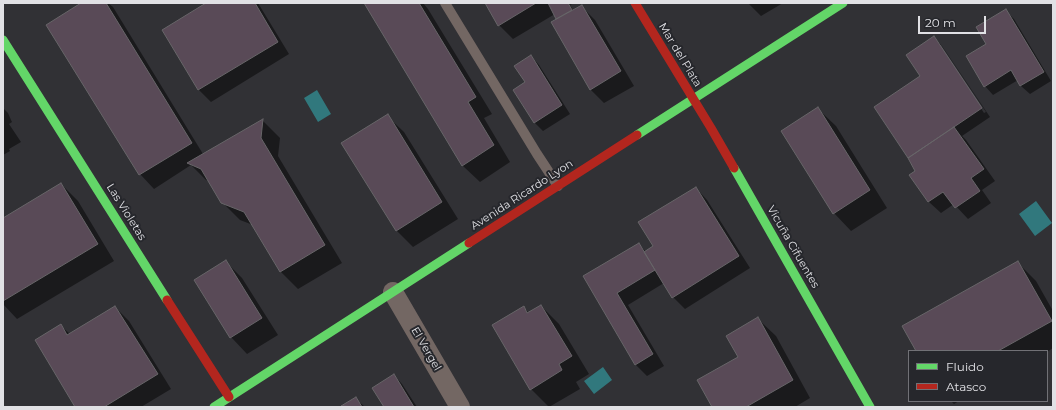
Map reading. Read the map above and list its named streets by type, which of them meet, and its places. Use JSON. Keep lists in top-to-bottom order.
{
  "streets": {
    "street": [
      "Mar del Plata",
      "Avenida Ricardo Lyon",
      "Las Violetas",
      "Vicuña Cifuentes",
      "El Vergel"
    ]
  },
  "crossings": [
    ["Mar del Plata", "Avenida Ricardo Lyon"],
    ["Mar del Plata", "Vicuña Cifuentes"],
    ["Avenida Ricardo Lyon", "Las Violetas"],
    ["Avenida Ricardo Lyon", "Vicuña Cifuentes"],
    ["Avenida Ricardo Lyon", "El Vergel"]
  ],
  "legend": ["Fluido", "Atasco"],
  "scale_bar": "20 m"
}
